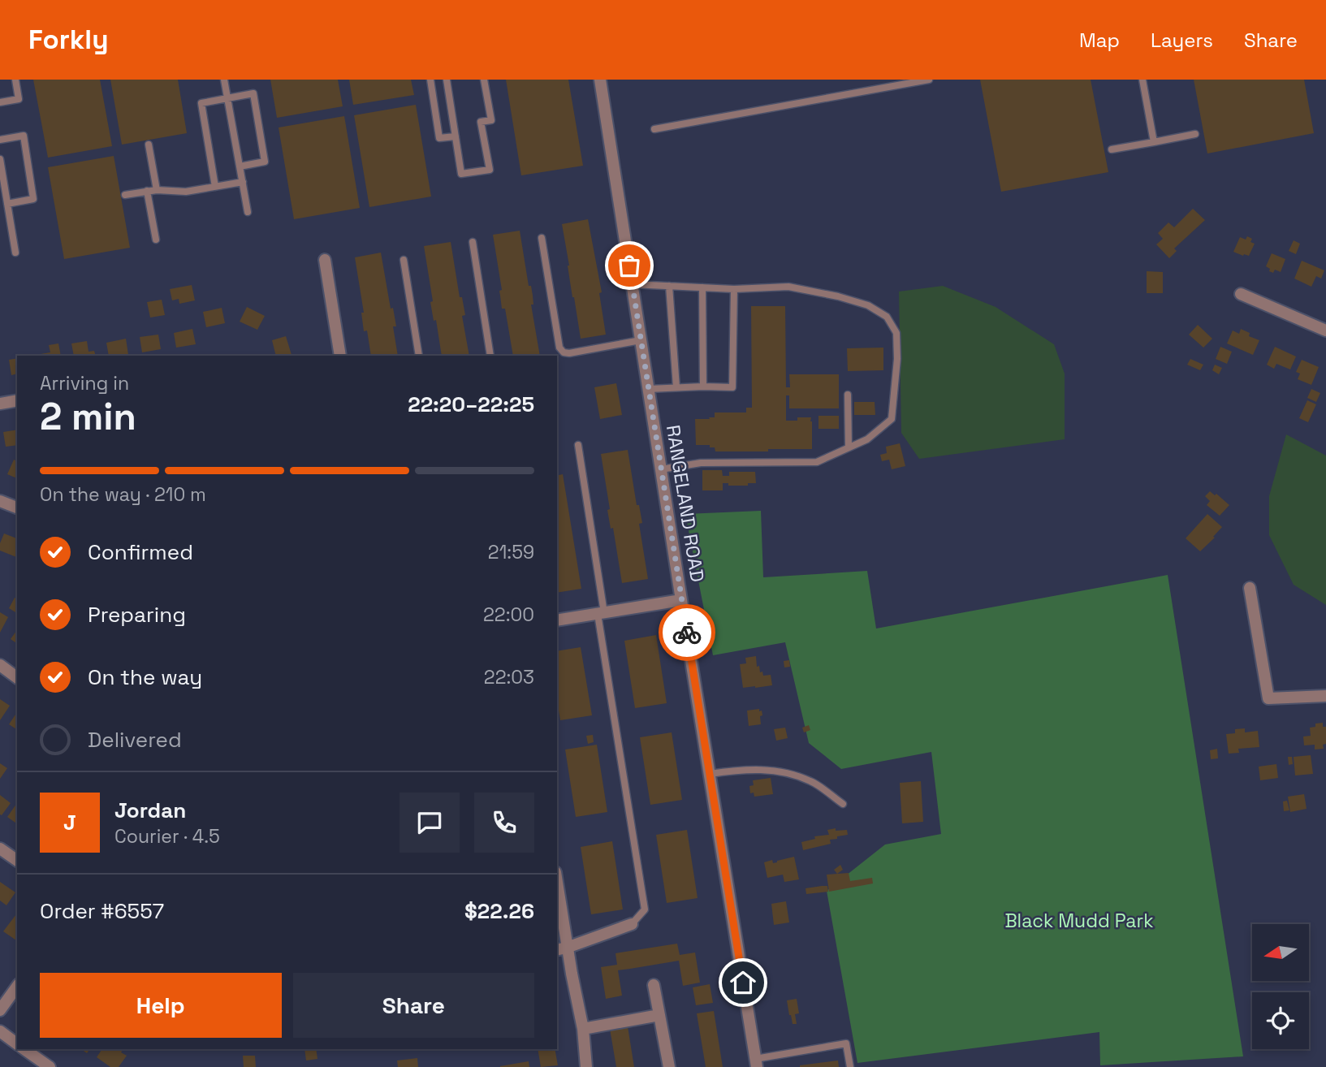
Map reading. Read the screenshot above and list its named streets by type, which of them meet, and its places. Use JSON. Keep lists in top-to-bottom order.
{
  "streets": {
    "street": ["RANGELAND ROAD"]
  },
  "parks": ["Black Mudd Park"],
  "north": "left",
  "page": {
    "header": "Forkly",
    "nav": ["Map", "Layers", "Share"],
    "heading": ["2 min", "Arriving in", "22:20–22:25"],
    "panel": [
      "Jordan",
      "Courier · 4.5",
      "Order #6557",
      "$22.26"
    ],
    "bar": "On the way · 210 m",
    "list": [
      ["Confirmed", "21:59"],
      ["Preparing", "22:00"],
      ["On the way", "22:03"],
      "Delivered"
    ],
    "round": "J",
    "buttons": ["Help", "Share"]
  }
}
